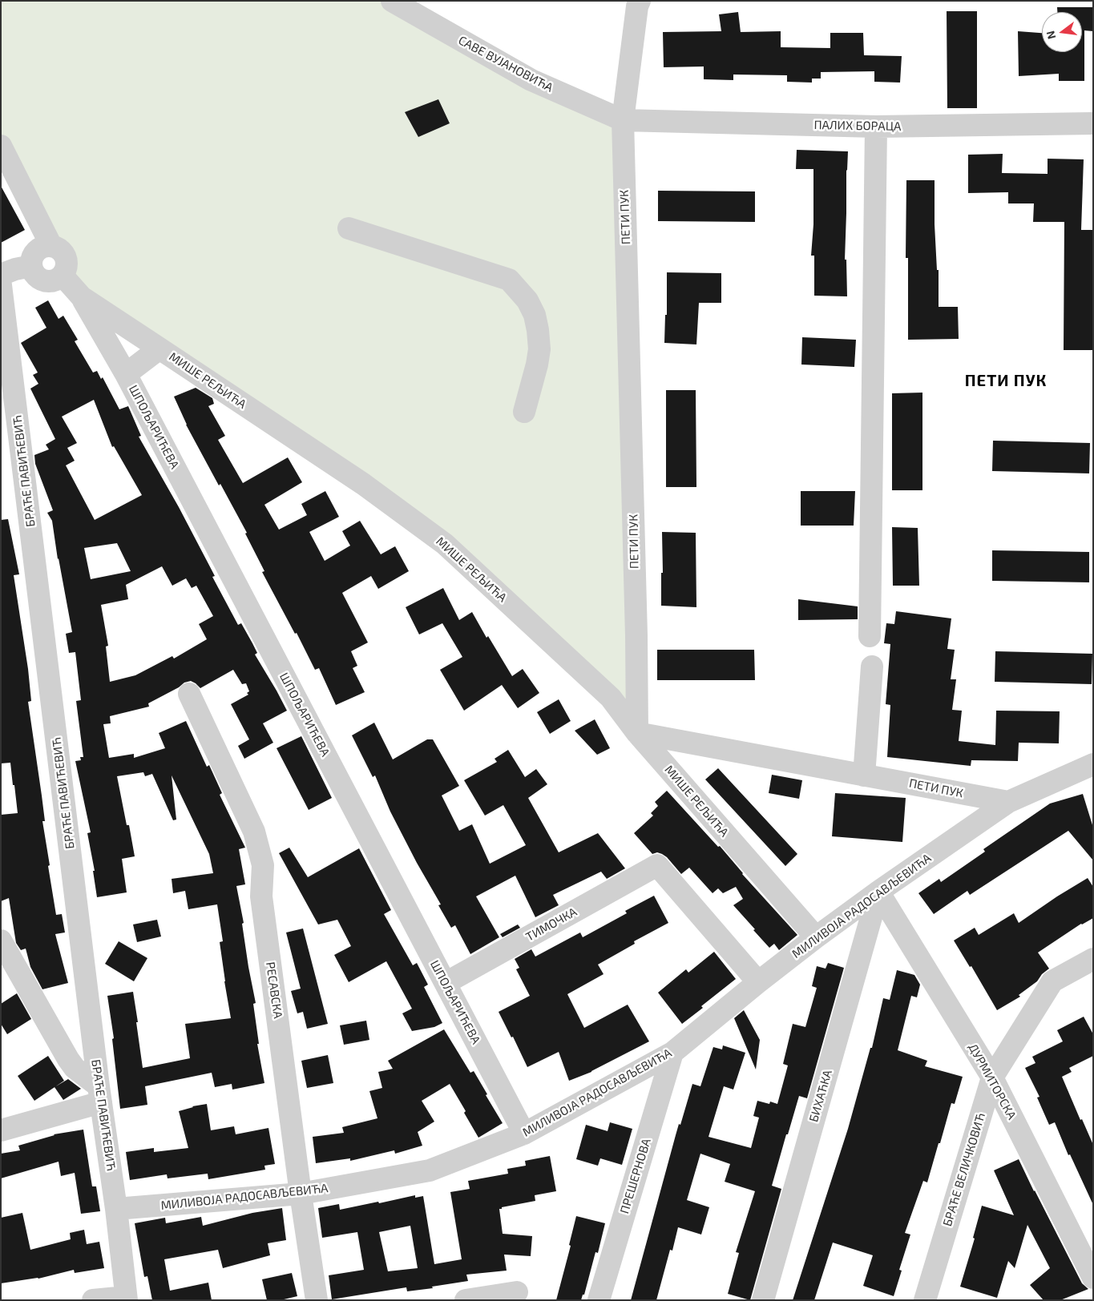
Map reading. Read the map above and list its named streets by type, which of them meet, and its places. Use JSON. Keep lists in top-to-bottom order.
{
  "streets": {
    "street": [
      "САВЕ ВУЈАНОВИЋА",
      "ПАЛИХ БОРАЦА",
      "ПЕТИ ПУК",
      "МИШЕ РЕЉИЋА",
      "ШПОЉАРИЋЕВА",
      "БРАЋЕ ПАВИЋЕВИЋ",
      "МИЛИВОЈА РАДОСАВЉЕВИЋА",
      "ТИМОЧКА",
      "РЕСАВСКА",
      "ДУРМИТОРСКА",
      "БИХАЋКА",
      "БРАЋЕ ВЕЛИЧКОВИЋ",
      "ПРЕШЕРНОВА"
    ]
  },
  "crossings": [
    ["САВЕ ВУЈАНОВИЋА", "ПАЛИХ БОРАЦА"],
    ["САВЕ ВУЈАНОВИЋА", "ПЕТИ ПУК"],
    ["ПАЛИХ БОРАЦА", "ПЕТИ ПУК"],
    ["ПЕТИ ПУК", "МИШЕ РЕЉИЋА"],
    ["ПЕТИ ПУК", "МИЛИВОЈА РАДОСАВЉЕВИЋА"],
    ["МИШЕ РЕЉИЋА", "ШПОЉАРИЋЕВА"],
    ["МИШЕ РЕЉИЋА", "МИЛИВОЈА РАДОСАВЉЕВИЋА"],
    ["ШПОЉАРИЋЕВА", "МИЛИВОЈА РАДОСАВЉЕВИЋА"],
    ["ШПОЉАРИЋЕВА", "ТИМОЧКА"],
    ["БРАЋЕ ПАВИЋЕВИЋ", "МИЛИВОЈА РАДОСАВЉЕВИЋА"],
    ["МИЛИВОЈА РАДОСАВЉЕВИЋА", "ТИМОЧКА"],
    ["МИЛИВОЈА РАДОСАВЉЕВИЋА", "РЕСАВСКА"],
    ["МИЛИВОЈА РАДОСАВЉЕВИЋА", "ДУРМИТОРСКА"],
    ["МИЛИВОЈА РАДОСАВЉЕВИЋА", "БИХАЋКА"],
    ["МИЛИВОЈА РАДОСАВЉЕВИЋА", "ПРЕШЕРНОВА"],
    ["ДУРМИТОРСКА", "БИХАЋКА"],
    ["ДУРМИТОРСКА", "БРАЋЕ ВЕЛИЧКОВИЋ"]
  ],
  "districts": ["ПЕТИ ПУК"],
  "north": "left"
}
